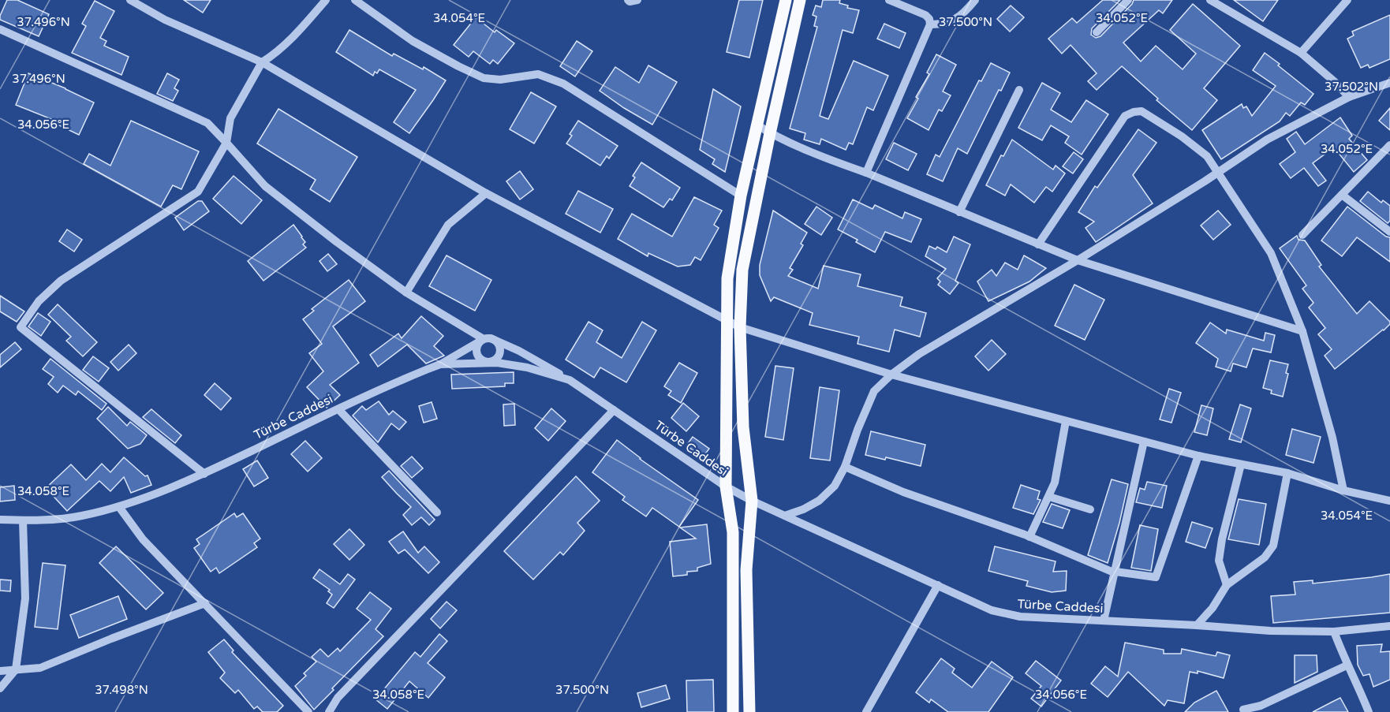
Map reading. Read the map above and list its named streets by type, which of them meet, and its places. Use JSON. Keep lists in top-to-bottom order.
{
  "streets": {
    "street": ["Türbe Caddesi"]
  },
  "coordinates": [
    "34.054°E",
    "34.052°E",
    "37.496°N",
    "37.500°N",
    "37.502°N",
    "34.056°E",
    "34.058°E",
    "37.498°N"
  ]
}
